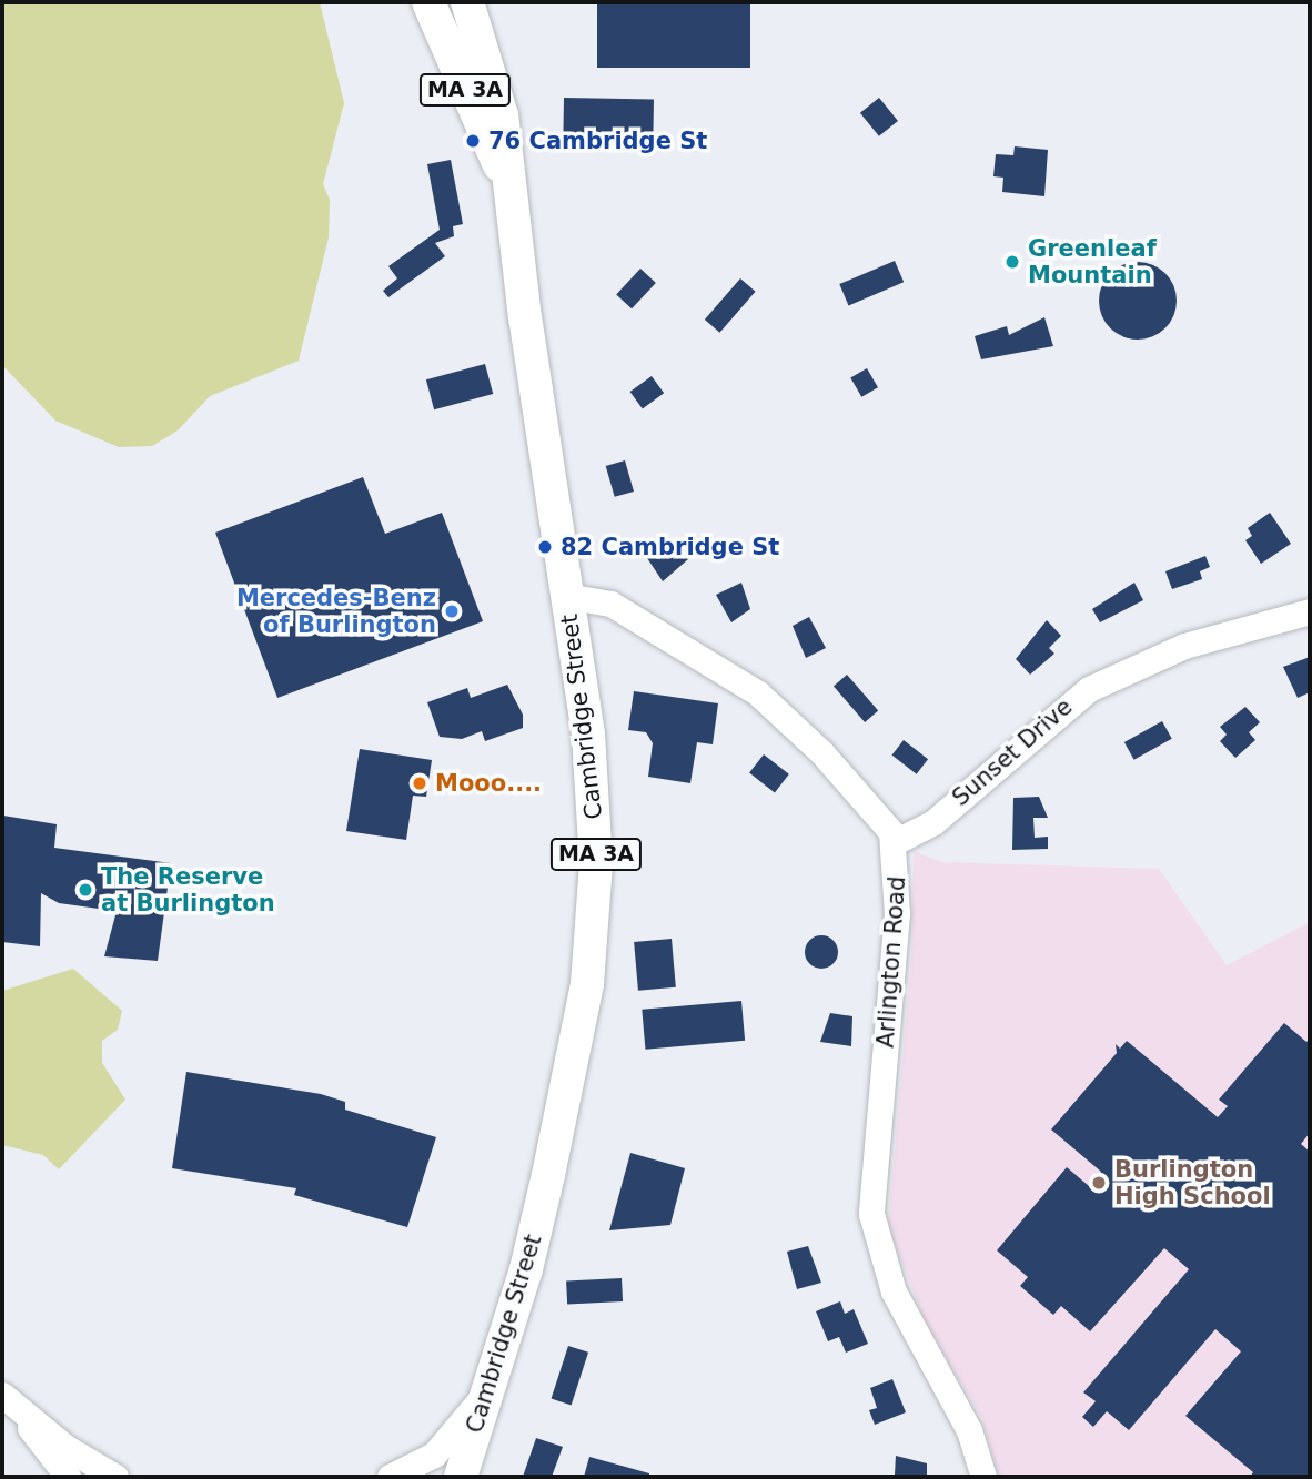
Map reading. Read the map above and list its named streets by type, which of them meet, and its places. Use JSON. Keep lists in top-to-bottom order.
{
  "streets": {
    "main road": ["MA 3A", "Cambridge Street"],
    "street": ["Sunset Drive", "Arlington Road"]
  },
  "crossings": [
    ["Cambridge Street", "Arlington Road"],
    ["Sunset Drive", "Arlington Road"]
  ],
  "places": [
    "76 Cambridge St",
    "Greenleaf Mountain",
    "82 Cambridge St",
    "Mercedes-Benz of Burlington",
    "Mooo....",
    "The Reserve at Burlington",
    "Burlington High School"
  ]
}
